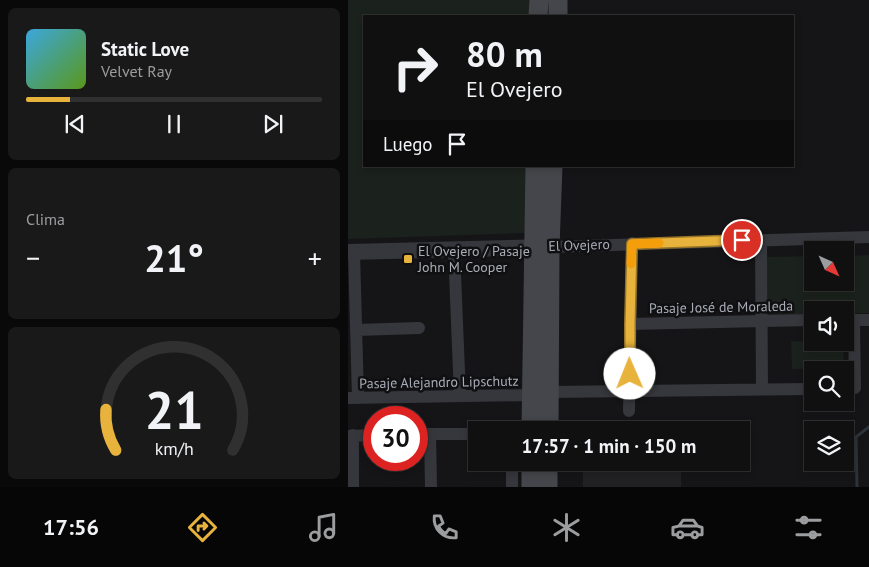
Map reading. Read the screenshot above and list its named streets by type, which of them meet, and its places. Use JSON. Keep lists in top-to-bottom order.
{
  "streets": {
    "street": ["El Ovejero", "Pasaje José de Moraleda", "Pasaje Alejandro Lipschutz"]
  },
  "places": {
    "transit": ["El Ovejero / Pasaje John M. Cooper"]
  },
  "north": "bottom right",
  "page": {
    "turn": ["80 m", "El Ovejero"],
    "song": ["Static Love", "Velvet Ray"],
    "then": "Luego",
    "tile": "Clima",
    "heat": ["−", "21°", "+"],
    "limit": "30",
    "trip": "17:57 · 1 min · 150 m",
    "tabs": "17:56",
    "gauge": ["21", "km/h"]
  }
}
